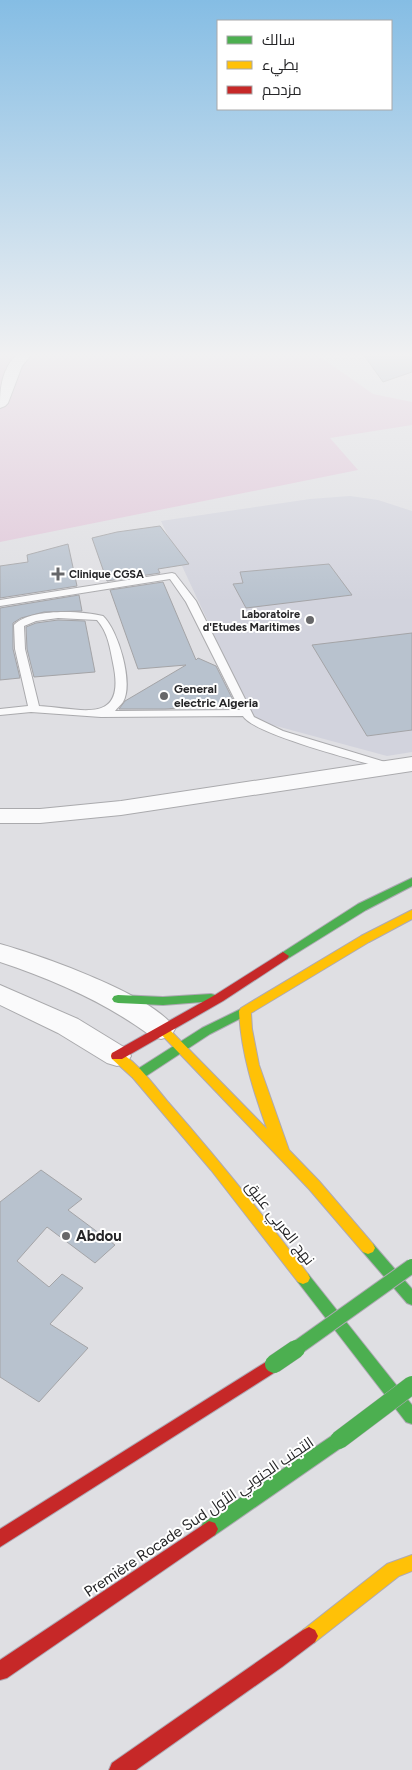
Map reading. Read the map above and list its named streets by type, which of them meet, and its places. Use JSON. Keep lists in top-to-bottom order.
{
  "streets": {
    "main road": ["نهج العربي عليق", "Première Rocade Sud التجنب الجنوبي الأول"]
  },
  "places": {
    "health": ["Clinique CGSA"],
    "other": ["Laboratoire d'Etudes Maritimes", "General electric Algeria", "Abdou"]
  },
  "legend": ["سالك", "بطيء", "مزدحم"]
}
